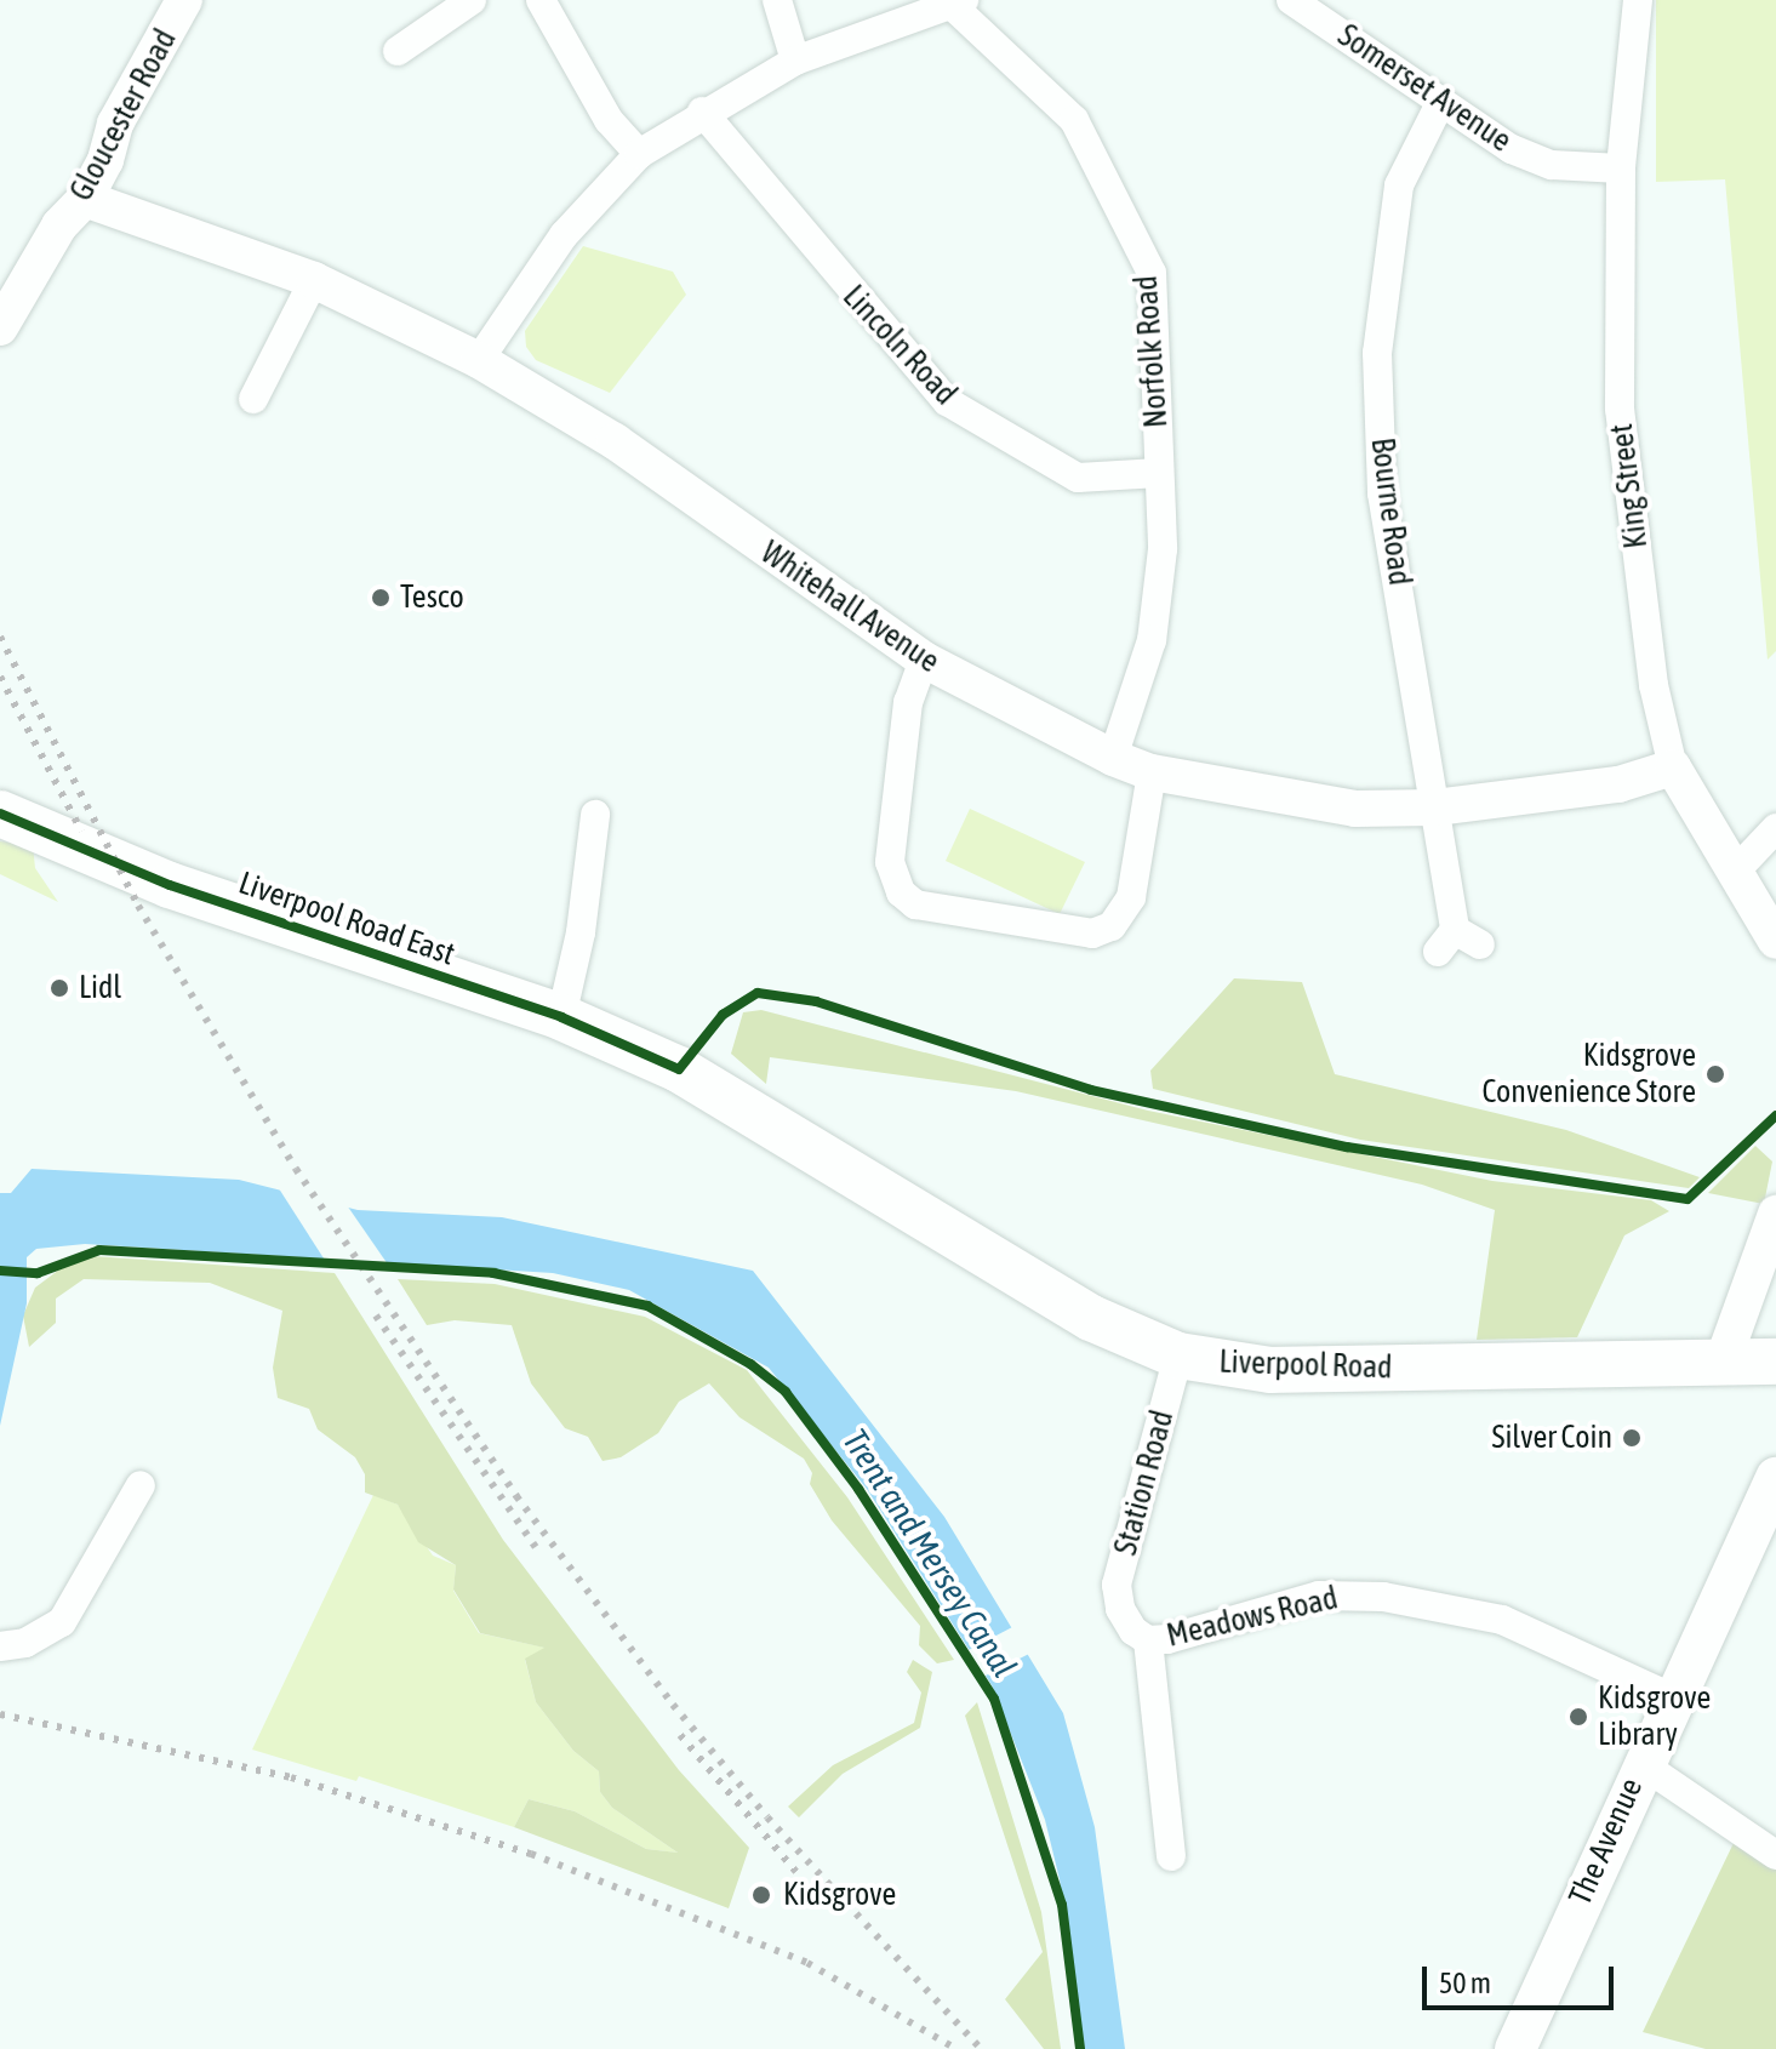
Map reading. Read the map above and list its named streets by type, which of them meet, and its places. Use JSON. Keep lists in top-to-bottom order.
{
  "streets": {
    "main road": ["Liverpool Road East", "Liverpool Road", "The Avenue"],
    "street": [
      "Somerset Avenue",
      "Gloucester Road",
      "Lincoln Road",
      "Norfolk Road",
      "King Street",
      "Bourne Road",
      "Whitehall Avenue",
      "Station Road",
      "Meadows Road"
    ]
  },
  "crossings": [
    ["Somerset Avenue", "King Street"],
    ["Somerset Avenue", "Bourne Road"],
    ["Gloucester Road", "Whitehall Avenue"],
    ["Lincoln Road", "Norfolk Road"],
    ["Norfolk Road", "Whitehall Avenue"],
    ["King Street", "Whitehall Avenue"],
    ["Bourne Road", "Whitehall Avenue"],
    ["Liverpool Road East", "Liverpool Road"],
    ["Liverpool Road", "Station Road"],
    ["Station Road", "Meadows Road"],
    ["Meadows Road", "The Avenue"]
  ],
  "water": ["Trent and Mersey Canal"],
  "places": [
    "Tesco",
    "Lidl",
    "Kidsgrove Convenience Store",
    "Silver Coin",
    "Kidsgrove Library",
    "Kidsgrove"
  ],
  "scale_bar": "50 m"
}
